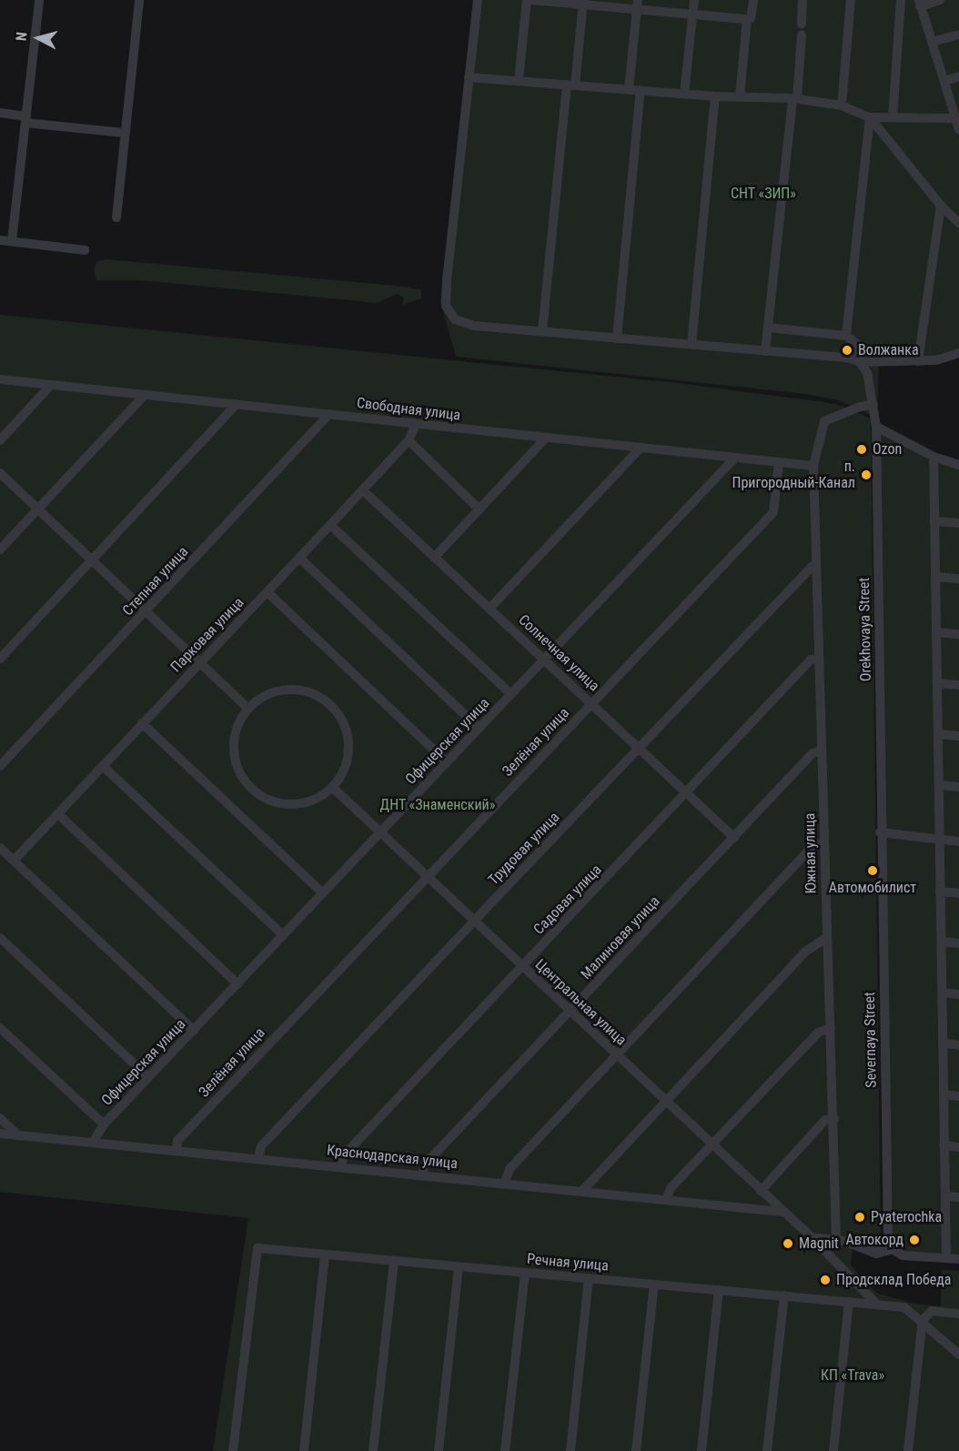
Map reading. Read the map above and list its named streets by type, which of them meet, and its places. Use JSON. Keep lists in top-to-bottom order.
{
  "streets": {
    "street": [
      "Свободная улица",
      "Степная улица",
      "Orekhovaya Street",
      "Парковая улица",
      "Солнечная улица",
      "Офицерская улица",
      "Зелёная улица",
      "Трудовая улица",
      "Южная улица",
      "Садовая улица",
      "Малиновая улица",
      "Центральная улица",
      "Severnaya Street",
      "Краснодарская улица",
      "Речная улица"
    ]
  },
  "crossings": [
    ["Свободная улица", "Степная улица"],
    ["Свободная улица", "Парковая улица"],
    ["Свободная улица", "Офицерская улица"],
    ["Свободная улица", "Зелёная улица"],
    ["Свободная улица", "Южная улица"],
    ["Orekhovaya Street", "Южная улица"],
    ["Orekhovaya Street", "Severnaya Street"],
    ["Парковая улица", "Солнечная улица"],
    ["Солнечная улица", "Офицерская улица"],
    ["Солнечная улица", "Зелёная улица"],
    ["Солнечная улица", "Трудовая улица"],
    ["Солнечная улица", "Садовая улица"],
    ["Солнечная улица", "Малиновая улица"],
    ["Офицерская улица", "Центральная улица"],
    ["Офицерская улица", "Краснодарская улица"],
    ["Зелёная улица", "Центральная улица"],
    ["Зелёная улица", "Краснодарская улица"],
    ["Трудовая улица", "Южная улица"],
    ["Трудовая улица", "Центральная улица"],
    ["Трудовая улица", "Краснодарская улица"],
    ["Южная улица", "Садовая улица"],
    ["Южная улица", "Малиновая улица"],
    ["Садовая улица", "Центральная улица"],
    ["Садовая улица", "Краснодарская улица"],
    ["Малиновая улица", "Центральная улица"],
    ["Малиновая улица", "Краснодарская улица"],
    ["Центральная улица", "Краснодарская улица"],
    ["Центральная улица", "Речная улица"]
  ],
  "parks": ["СНТ «ЗИП»", "ДНТ «Знаменский»", "КП «Trava»"],
  "places": [
    "Волжанка",
    "Ozon",
    "п. Пригородный-Канал",
    "Автомобилист",
    "Pyaterochka",
    "Автокорд",
    "Magnit",
    "Продсклад Победа"
  ],
  "north": "left"
}
